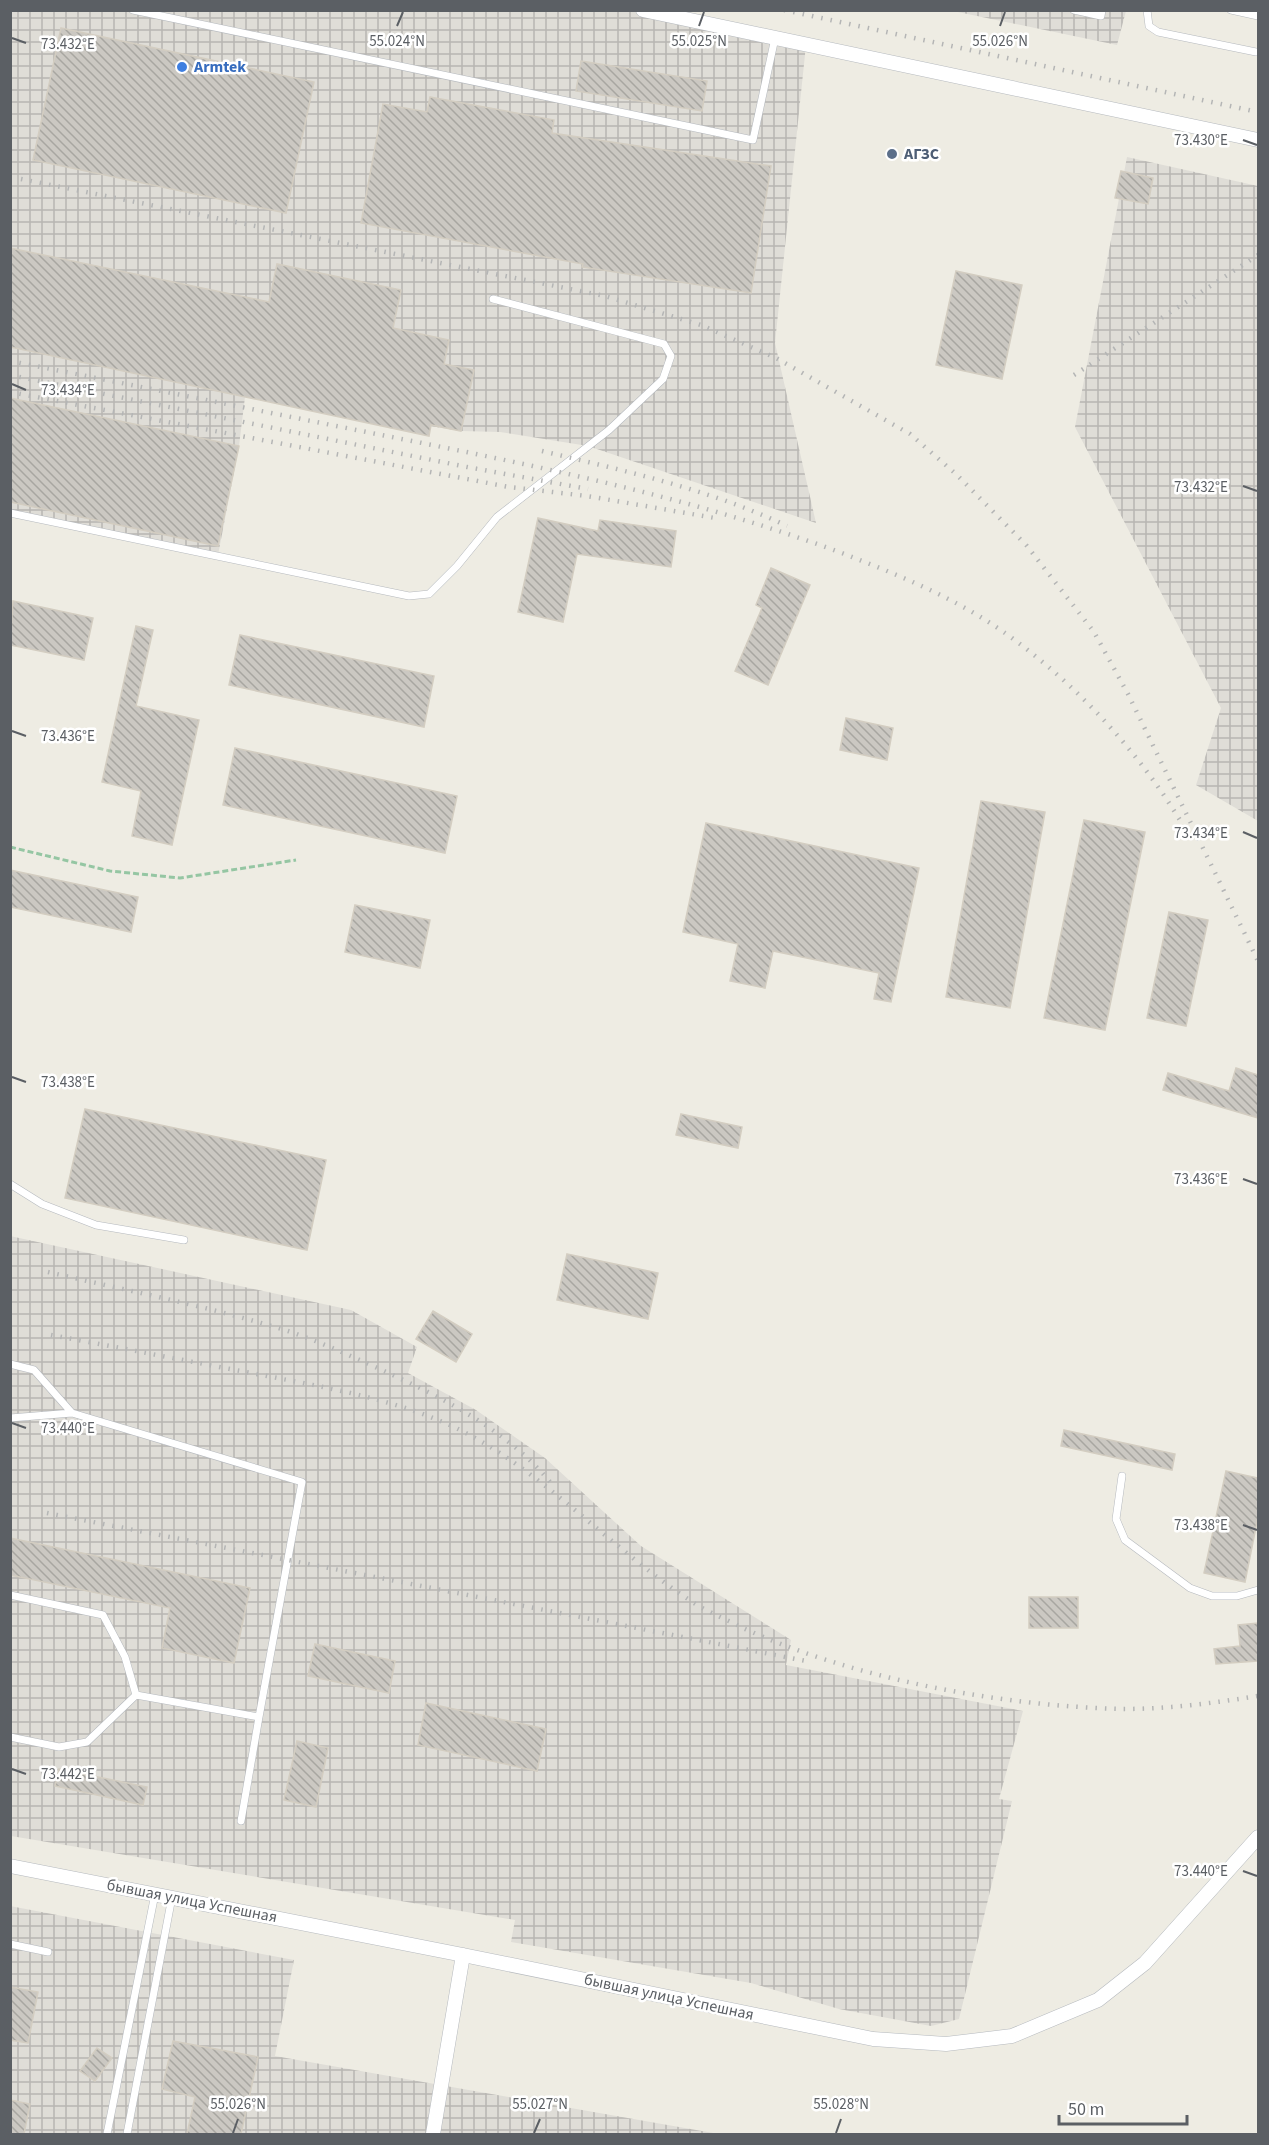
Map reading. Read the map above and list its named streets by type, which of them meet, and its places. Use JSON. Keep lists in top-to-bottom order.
{
  "streets": {
    "street": ["бывшая улица Успешная"]
  },
  "places": ["Armtek", "АГЗС"],
  "scale_bar": "50 m",
  "coordinates": [
    "55.024°N",
    "55.025°N",
    "55.026°N",
    "73.432°E",
    "73.430°E",
    "73.434°E",
    "73.436°E",
    "73.438°E",
    "73.440°E",
    "73.442°E",
    "55.027°N",
    "55.028°N"
  ]
}
